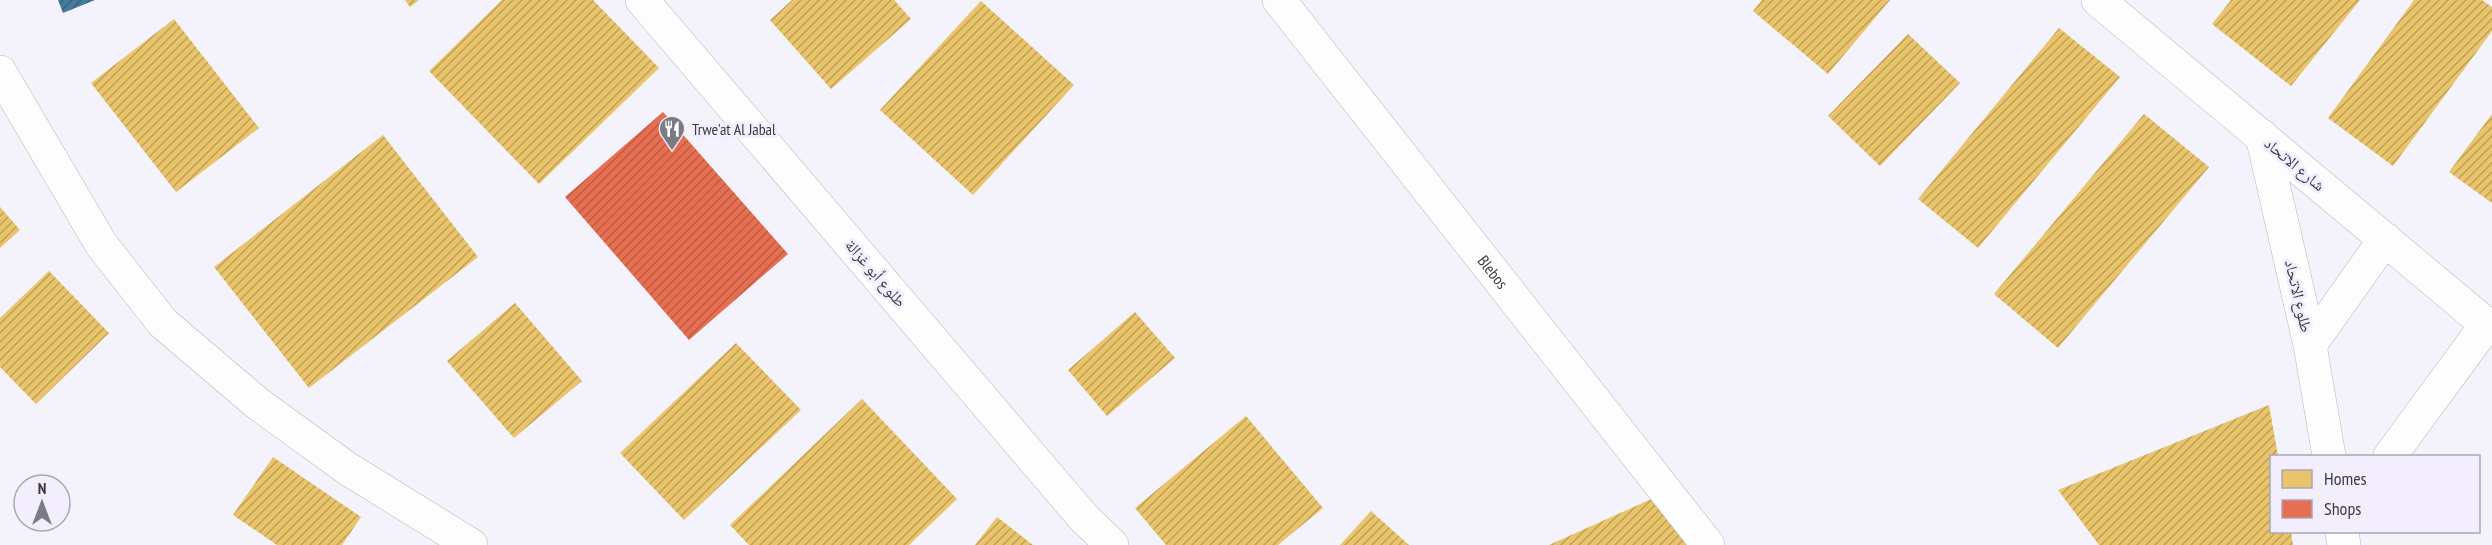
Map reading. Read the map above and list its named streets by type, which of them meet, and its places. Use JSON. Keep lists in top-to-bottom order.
{
  "streets": {
    "street": [
      "شارع الاتحاد",
      "طلوع أبو غزالة",
      "Blebos",
      "طلوع الاتحاد"
    ]
  },
  "crossings": [
    ["شارع الاتحاد", "طلوع الاتحاد"]
  ],
  "places": {
    "restaurant": ["Trwe'at Al Jabal"]
  },
  "legend": ["Homes", "Shops"],
  "north": "top"
}
